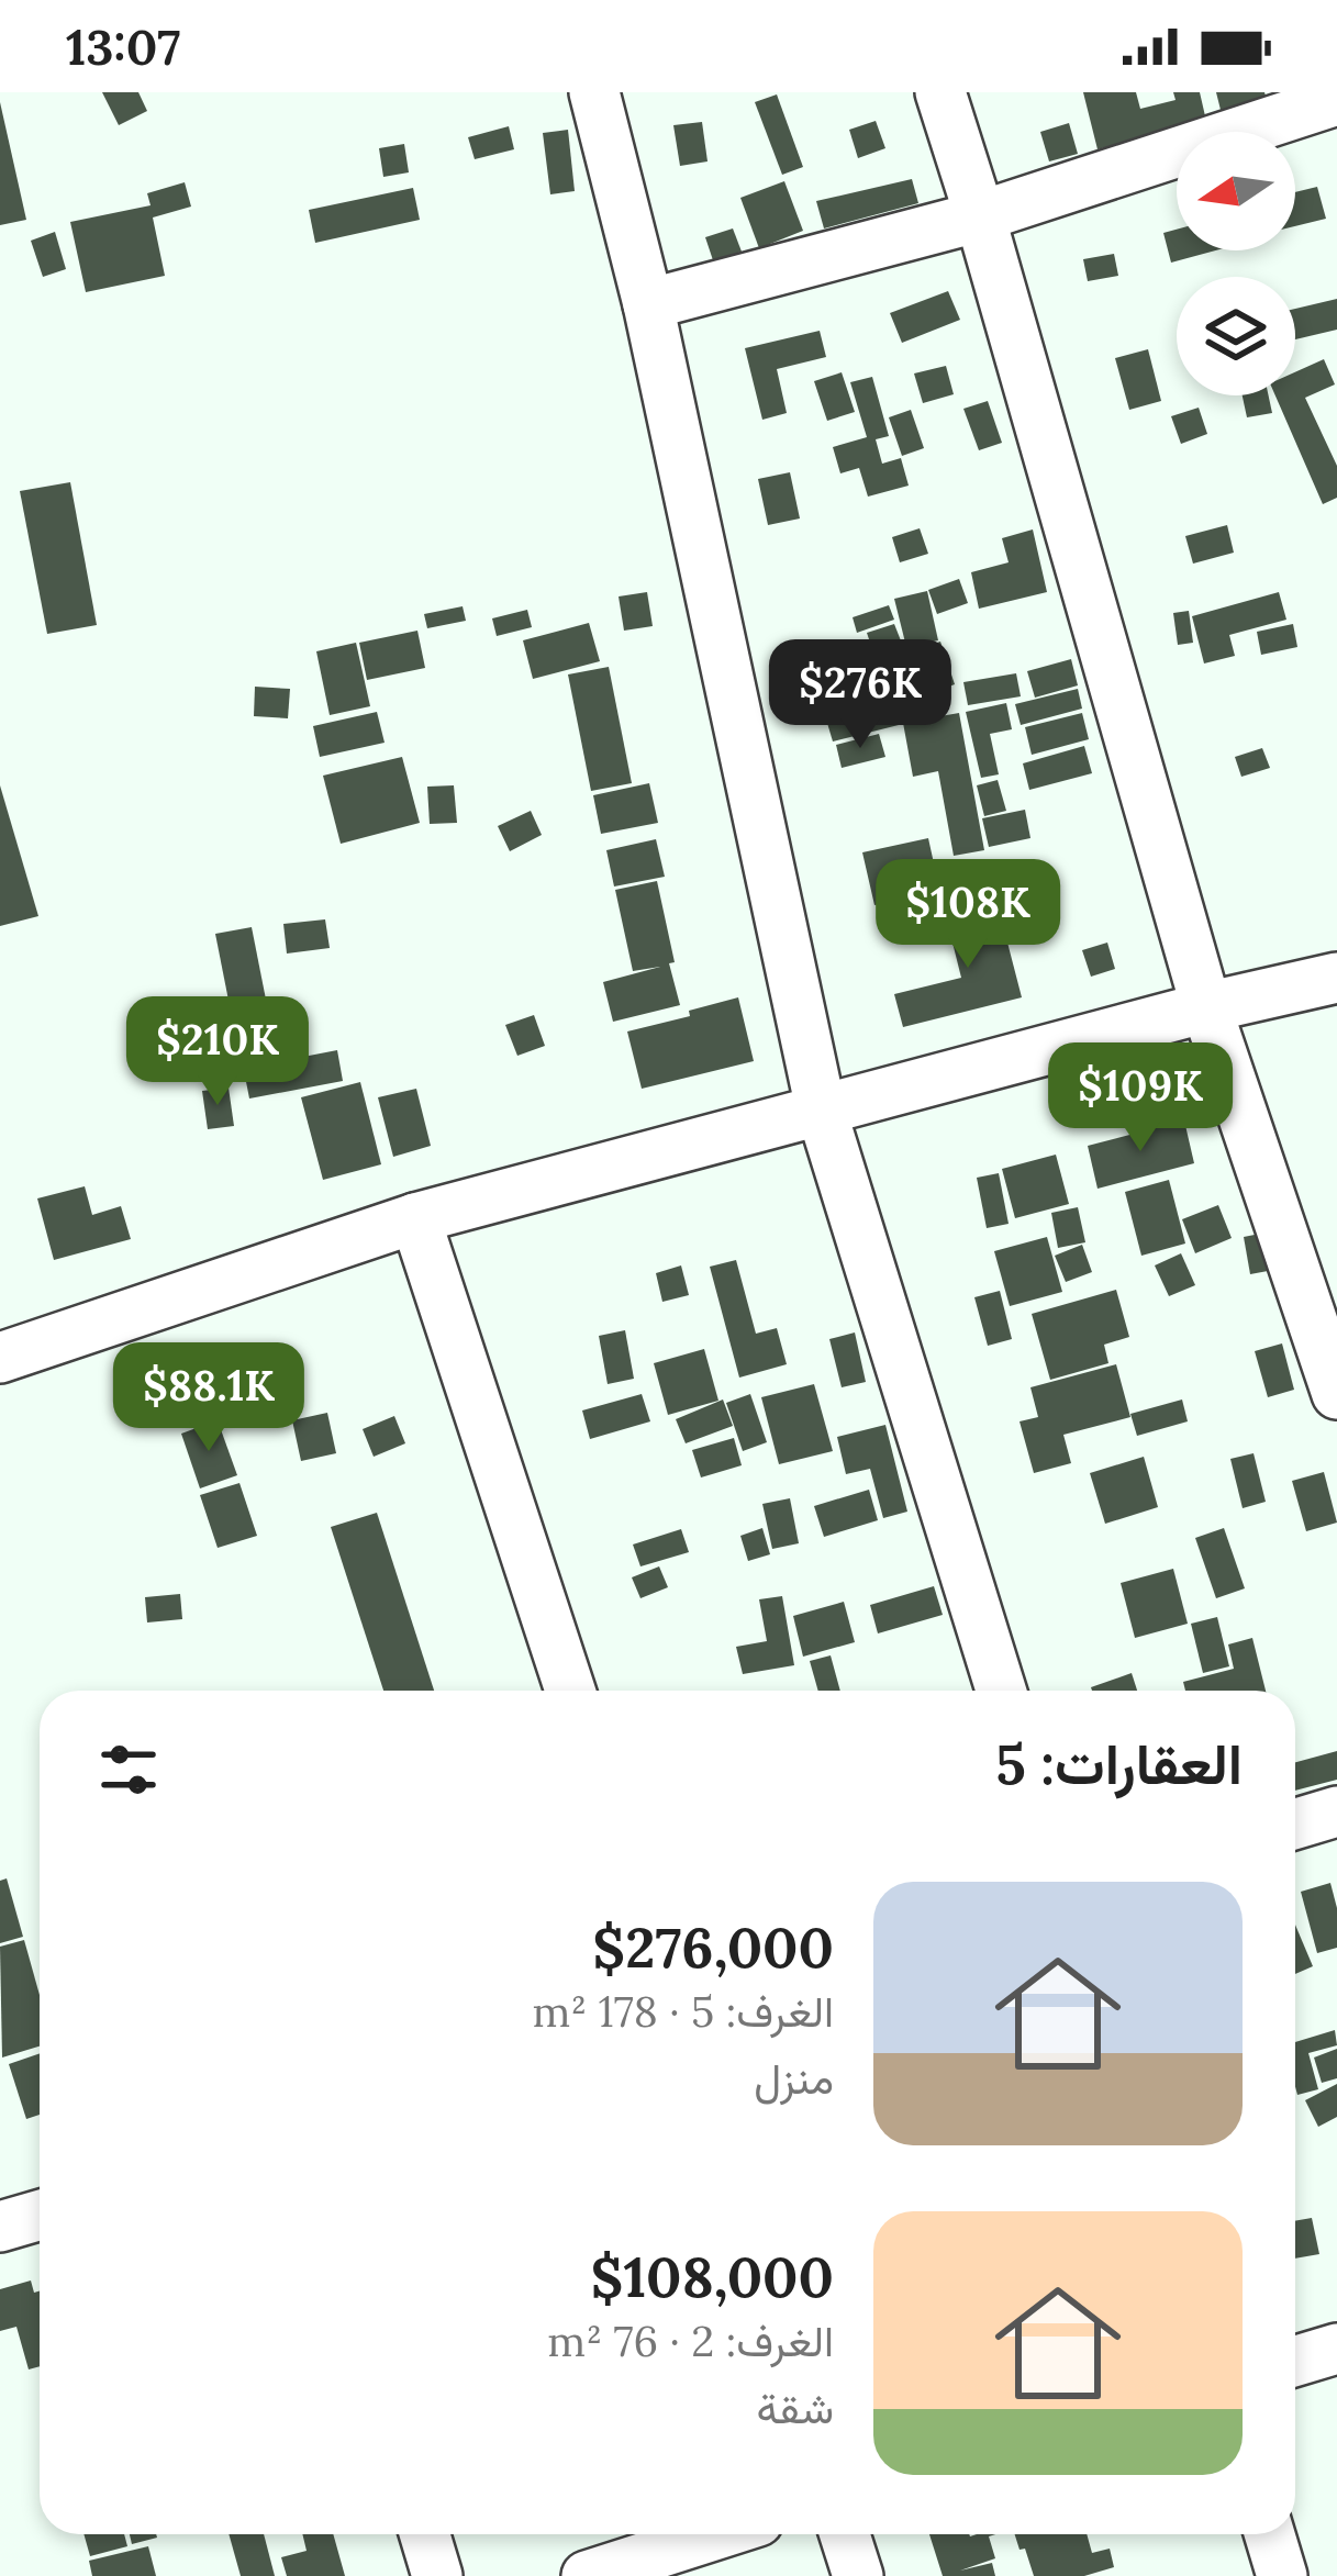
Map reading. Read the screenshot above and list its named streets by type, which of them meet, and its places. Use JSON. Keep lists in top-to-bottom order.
{
  "north": "left",
  "page": {
    "status": "13:07",
    "price": [
      "$276K",
      "$108K",
      "$210K",
      "$109K",
      "$88.1K"
    ],
    "heading": "العقارات: 5",
    "list": [
      {
        "name": "$276,000",
        "note": "الغرف: 5 · 178 m² · منزل"
      },
      {
        "name": "$108,000",
        "note": "الغرف: 2 · 76 m² · شقة"
      }
    ]
  }
}
